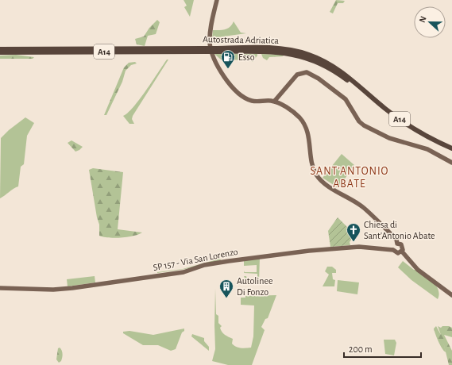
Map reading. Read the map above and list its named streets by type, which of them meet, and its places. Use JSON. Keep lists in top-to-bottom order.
{
  "streets": {
    "highway": ["Autostrada Adriatica", "A14"],
    "main road": ["SP 157 - Via San Lorenzo"]
  },
  "districts": ["SANT'ANTONIO ABATE"],
  "places": {
    "fuel station": ["Esso"],
    "church": ["Chiesa di Sant'Antonio Abate"],
    "building": ["Autolinee Di Fonzo"]
  },
  "scale_bar": "200 m",
  "north": "left"
}
